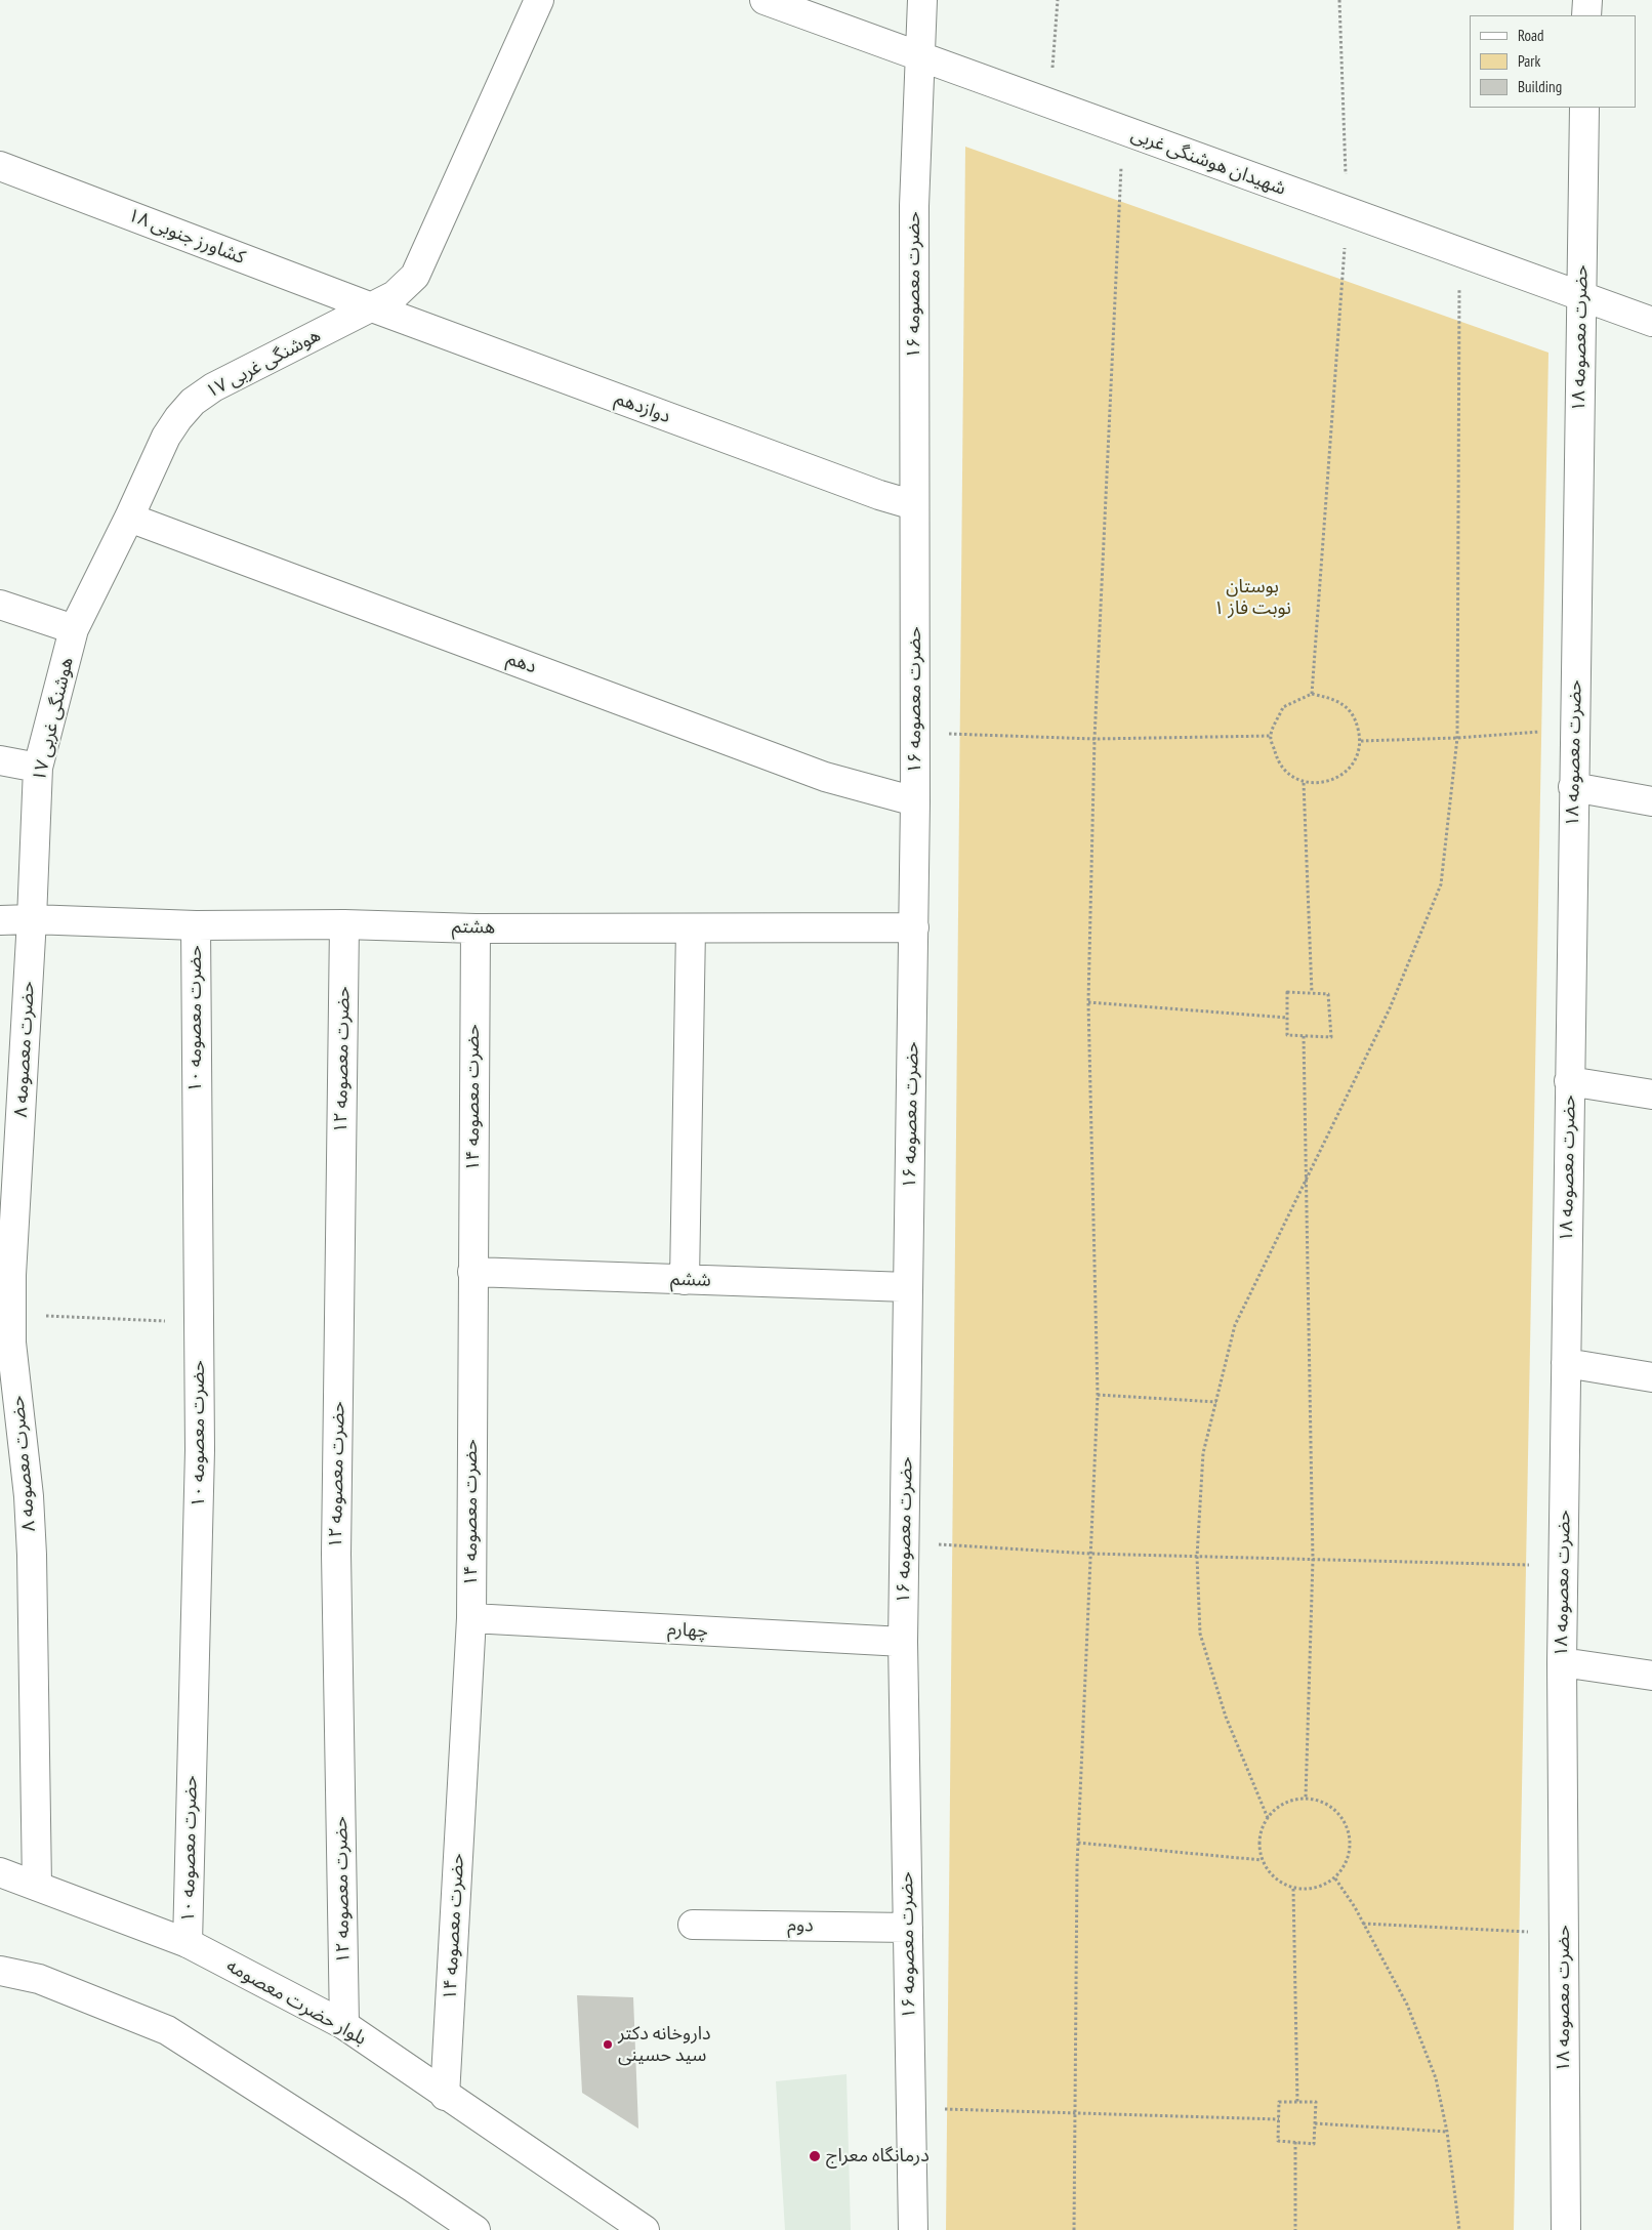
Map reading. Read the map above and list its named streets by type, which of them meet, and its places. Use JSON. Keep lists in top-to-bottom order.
{
  "streets": {
    "street": [
      "شهیدان هوشنگی غربی",
      "کشاورز جنوبی ۱۸",
      "حضرت معصومه ۱۶",
      "حضرت معصومه ۱۸",
      "هوشنگی غربی ۱۷",
      "دوازدهم",
      "دهم",
      "هشتم",
      "حضرت معصومه ۱۰",
      "حضرت معصومه ۸",
      "حضرت معصومه ۱۲",
      "حضرت معصومه ۱۴",
      "ششم",
      "چهارم",
      "دوم",
      "بلوار حضرت معصومه"
    ]
  },
  "crossings": [
    ["شهیدان هوشنگی غربی", "حضرت معصومه ۱۶"],
    ["شهیدان هوشنگی غربی", "حضرت معصومه ۱۸"],
    ["کشاورز جنوبی ۱۸", "هوشنگی غربی ۱۷"],
    ["کشاورز جنوبی ۱۸", "دوازدهم"],
    ["حضرت معصومه ۱۶", "دوازدهم"],
    ["حضرت معصومه ۱۶", "دهم"],
    ["حضرت معصومه ۱۶", "هشتم"],
    ["حضرت معصومه ۱۶", "ششم"],
    ["حضرت معصومه ۱۶", "چهارم"],
    ["حضرت معصومه ۱۶", "دوم"],
    ["هوشنگی غربی ۱۷", "دوازدهم"],
    ["هوشنگی غربی ۱۷", "دهم"],
    ["هوشنگی غربی ۱۷", "هشتم"],
    ["هوشنگی غربی ۱۷", "حضرت معصومه ۸"],
    ["هشتم", "حضرت معصومه ۱۰"],
    ["هشتم", "حضرت معصومه ۸"],
    ["هشتم", "حضرت معصومه ۱۲"],
    ["هشتم", "حضرت معصومه ۱۴"],
    ["حضرت معصومه ۱۰", "بلوار حضرت معصومه"],
    ["حضرت معصومه ۸", "بلوار حضرت معصومه"],
    ["حضرت معصومه ۱۲", "بلوار حضرت معصومه"],
    ["حضرت معصومه ۱۴", "ششم"],
    ["حضرت معصومه ۱۴", "چهارم"],
    ["حضرت معصومه ۱۴", "بلوار حضرت معصومه"]
  ],
  "parks": ["بوستان نوبت فاز ۱"],
  "places": ["داروخانه دکتر سید حسینی", "درمانگاه معراج"],
  "legend": ["Road", "Park", "Building"]
}
